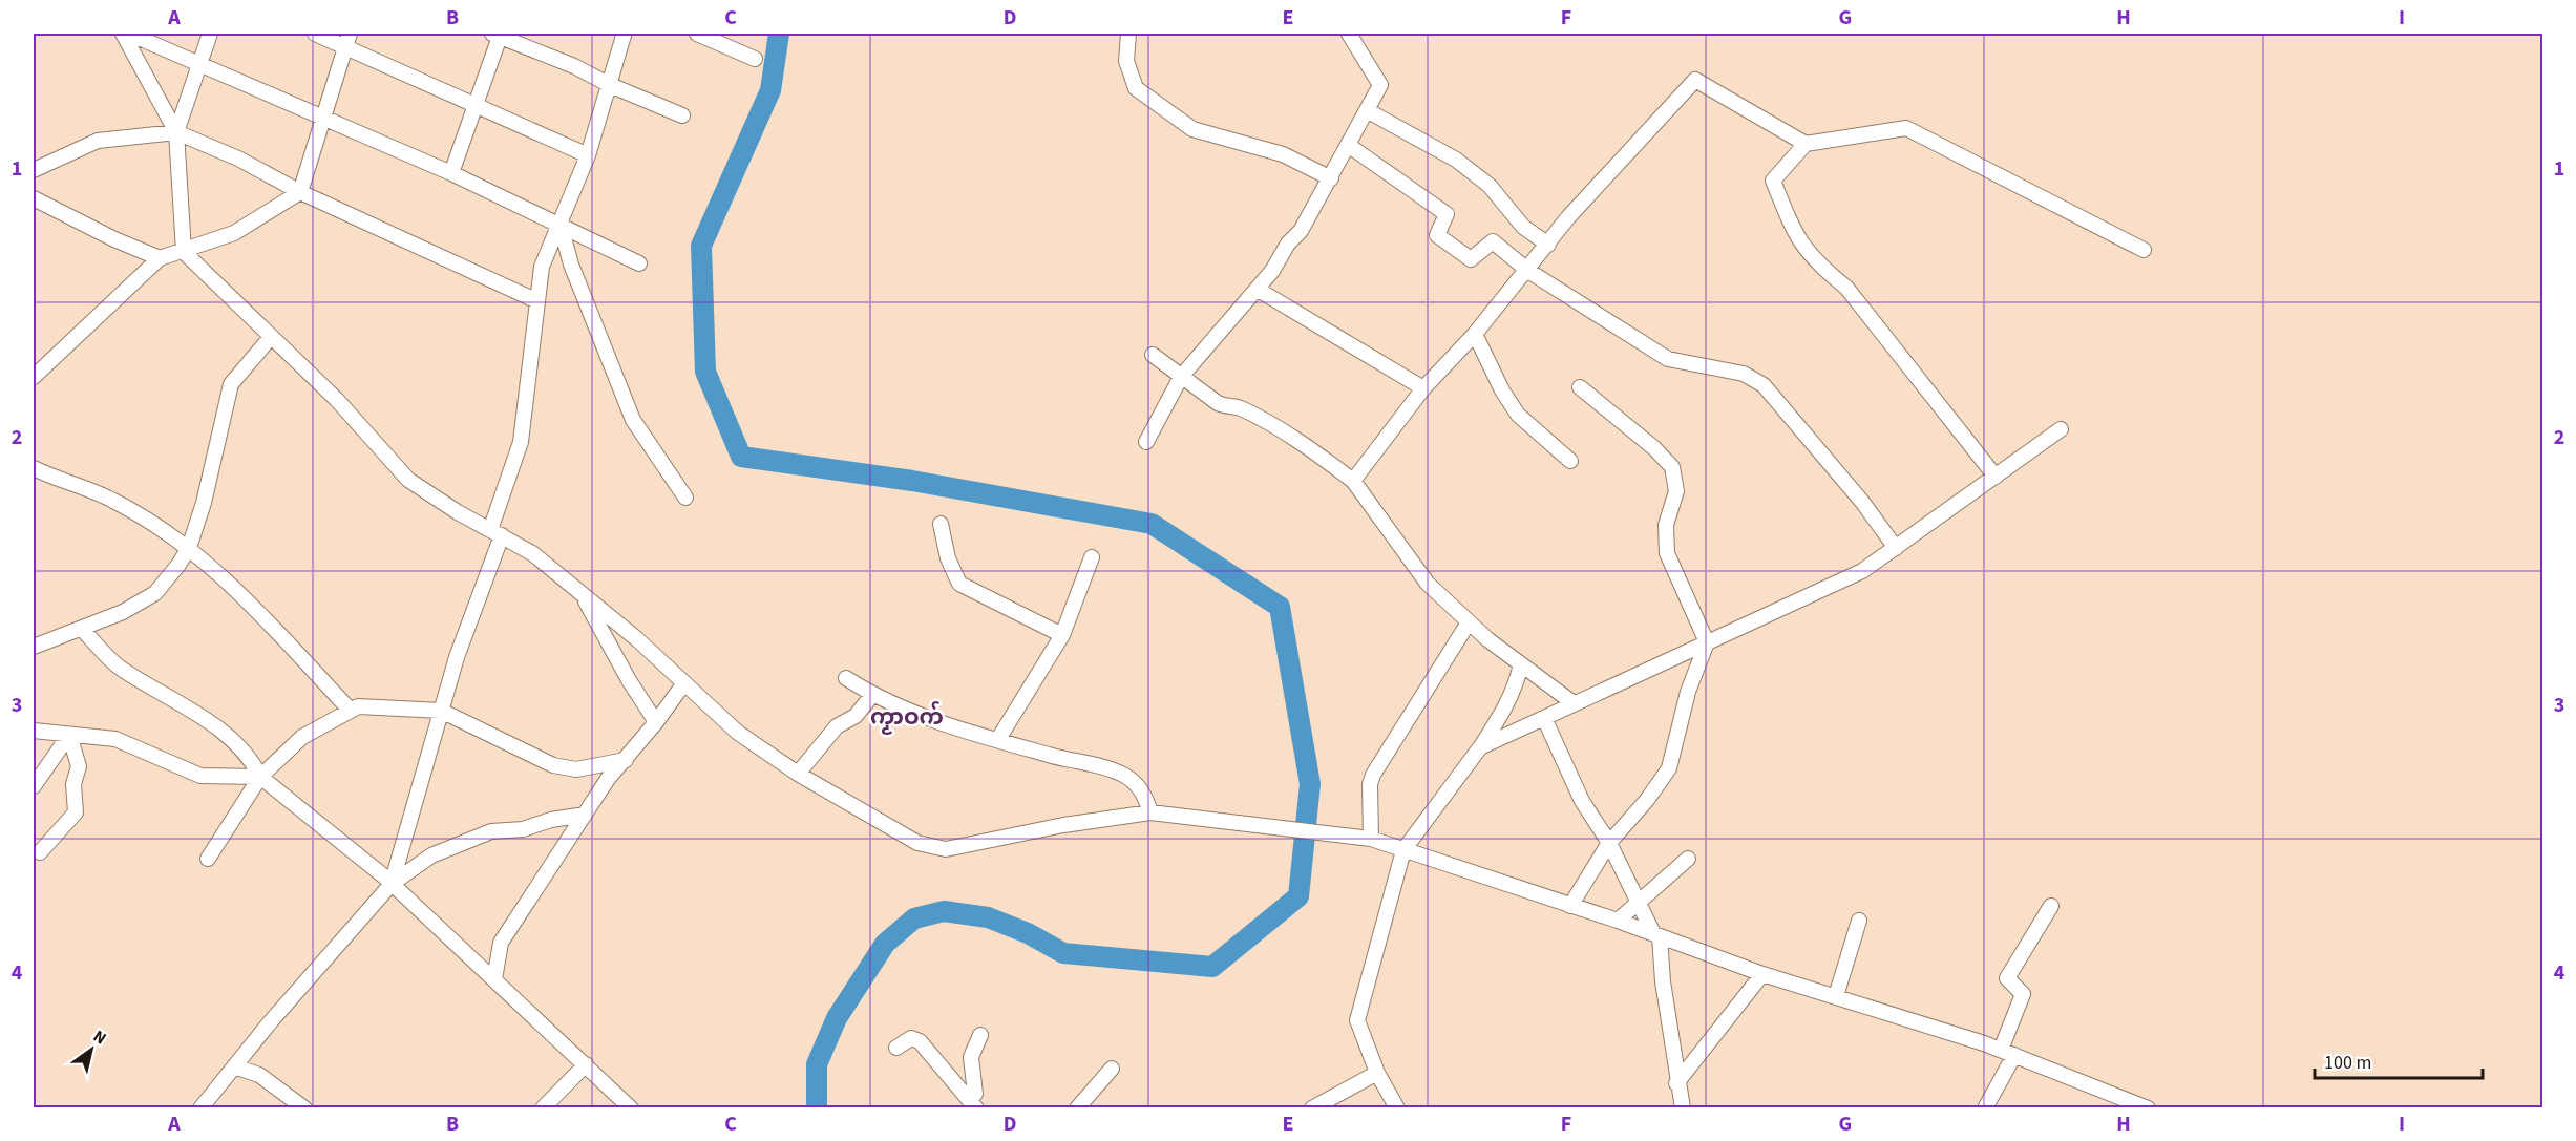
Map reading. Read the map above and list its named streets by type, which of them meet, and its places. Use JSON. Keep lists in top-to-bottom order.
{
  "districts": ["ကၟာဝက်"],
  "scale_bar": "100 m",
  "north": "top right",
  "grid": {
    "columns": [
      "A",
      "B",
      "C",
      "D",
      "E",
      "F",
      "G",
      "H",
      "I"
    ],
    "rows": [
      "1",
      "2",
      "3",
      "4"
    ]
  }
}
